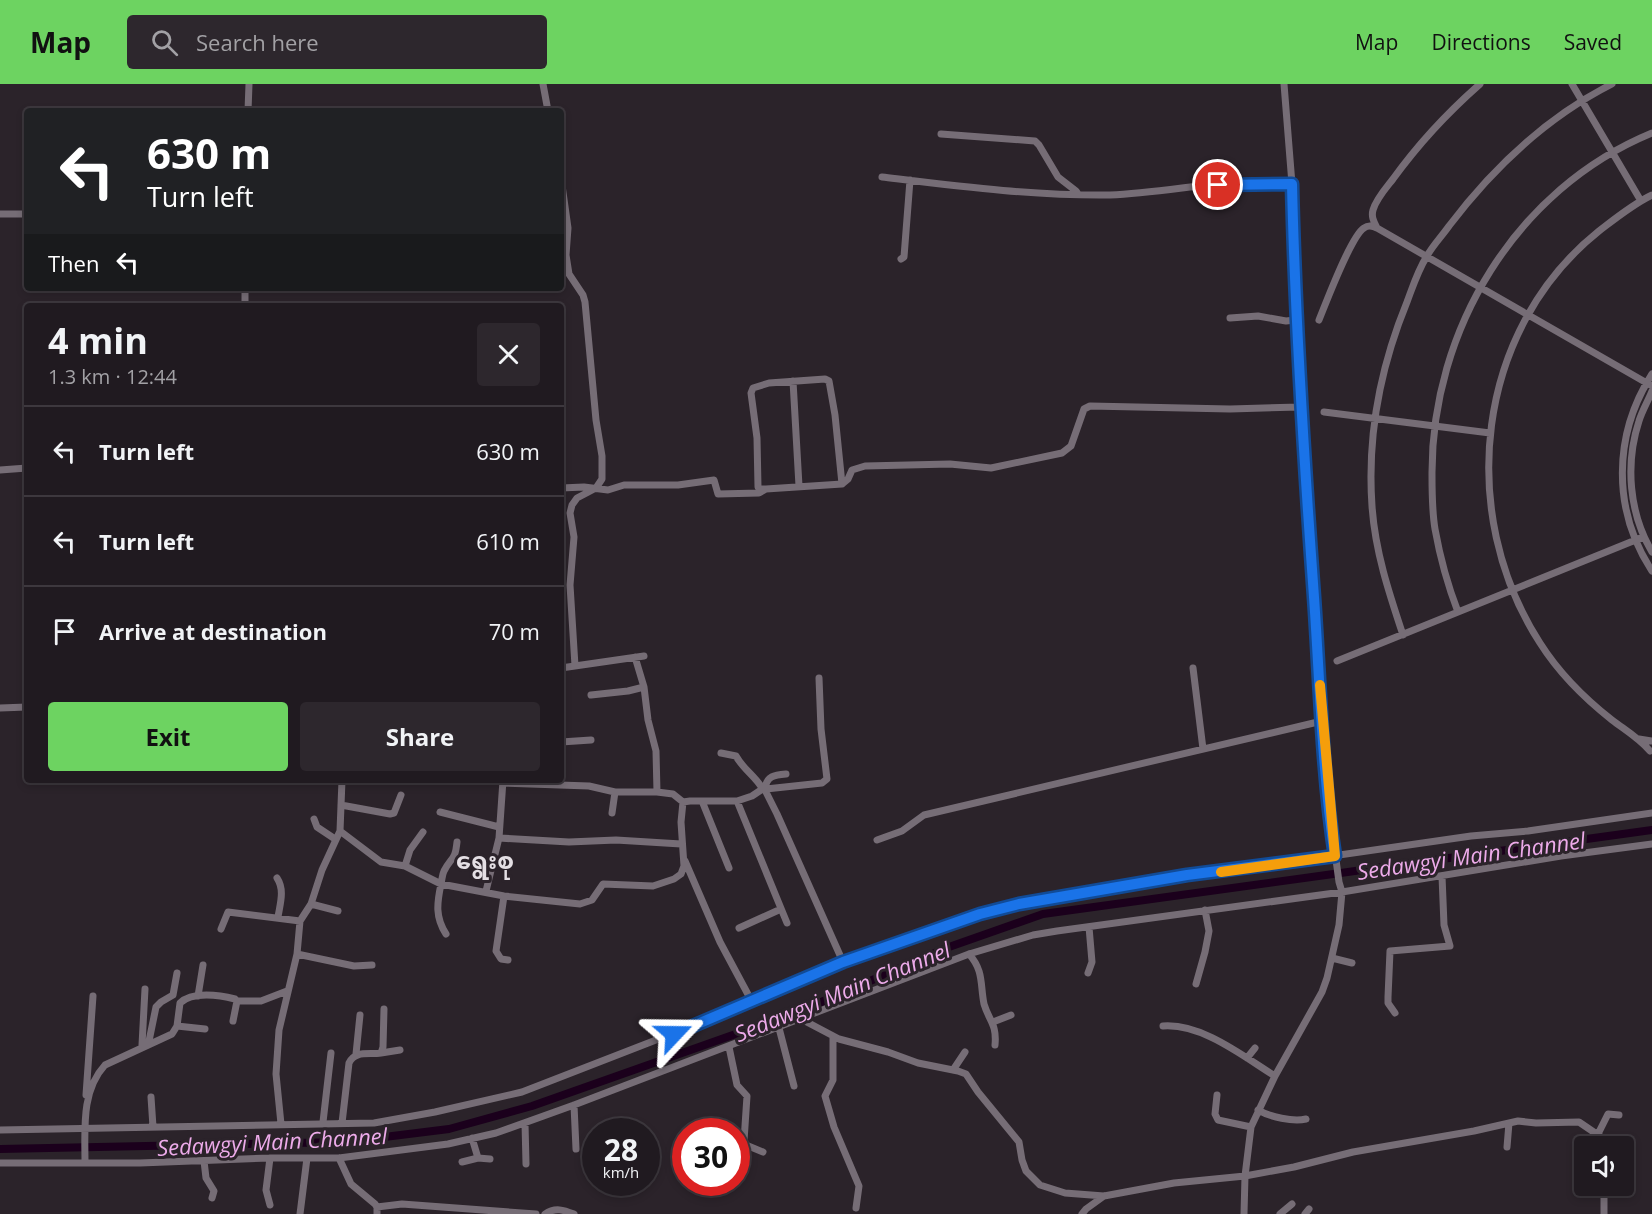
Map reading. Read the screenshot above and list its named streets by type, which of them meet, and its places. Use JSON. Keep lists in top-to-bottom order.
{
  "districts": ["ရွေးစု"],
  "water": ["Sedawgyi Main Channel"],
  "page": {
    "header": "Map",
    "search": "Search here",
    "nav": ["Map", "Directions", "Saved"],
    "turn": ["630 m", "Turn left"],
    "then": "Then",
    "heading": ["4 min", "1.3 km · 12:44"],
    "list": [
      {
        "name": "Turn left",
        "value": "630 m"
      },
      {
        "name": "Turn left",
        "value": "610 m"
      },
      {
        "name": "Arrive at destination",
        "value": "70 m"
      }
    ],
    "buttons": ["Exit", "Share"],
    "speed": "28 km/h",
    "limit": "30"
  }
}
